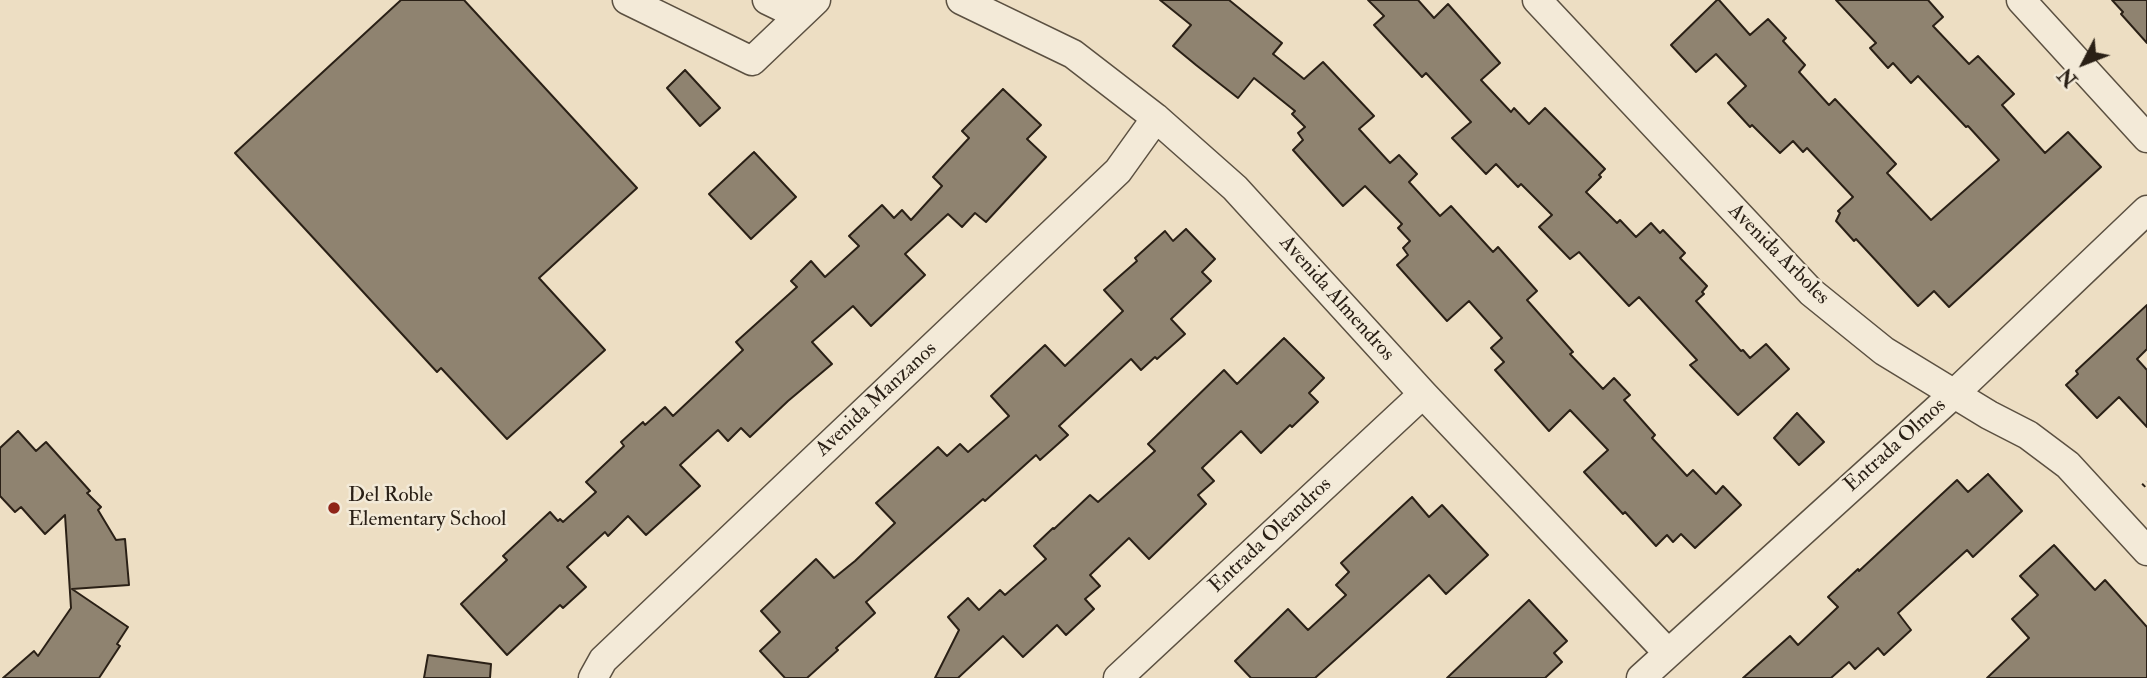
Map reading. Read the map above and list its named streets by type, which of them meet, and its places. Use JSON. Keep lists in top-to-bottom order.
{
  "streets": {
    "street": [
      "Avenida Arboles",
      "Avenida Almendros",
      "Avenida Manzanos",
      "Entrada Olmos",
      "Entrada Oleandros"
    ]
  },
  "crossings": [
    ["Avenida Arboles", "Entrada Olmos"],
    ["Avenida Almendros", "Avenida Manzanos"],
    ["Avenida Almendros", "Entrada Olmos"],
    ["Avenida Almendros", "Entrada Oleandros"]
  ],
  "places": ["Del Roble Elementary School"],
  "north": "bottom left"
}
